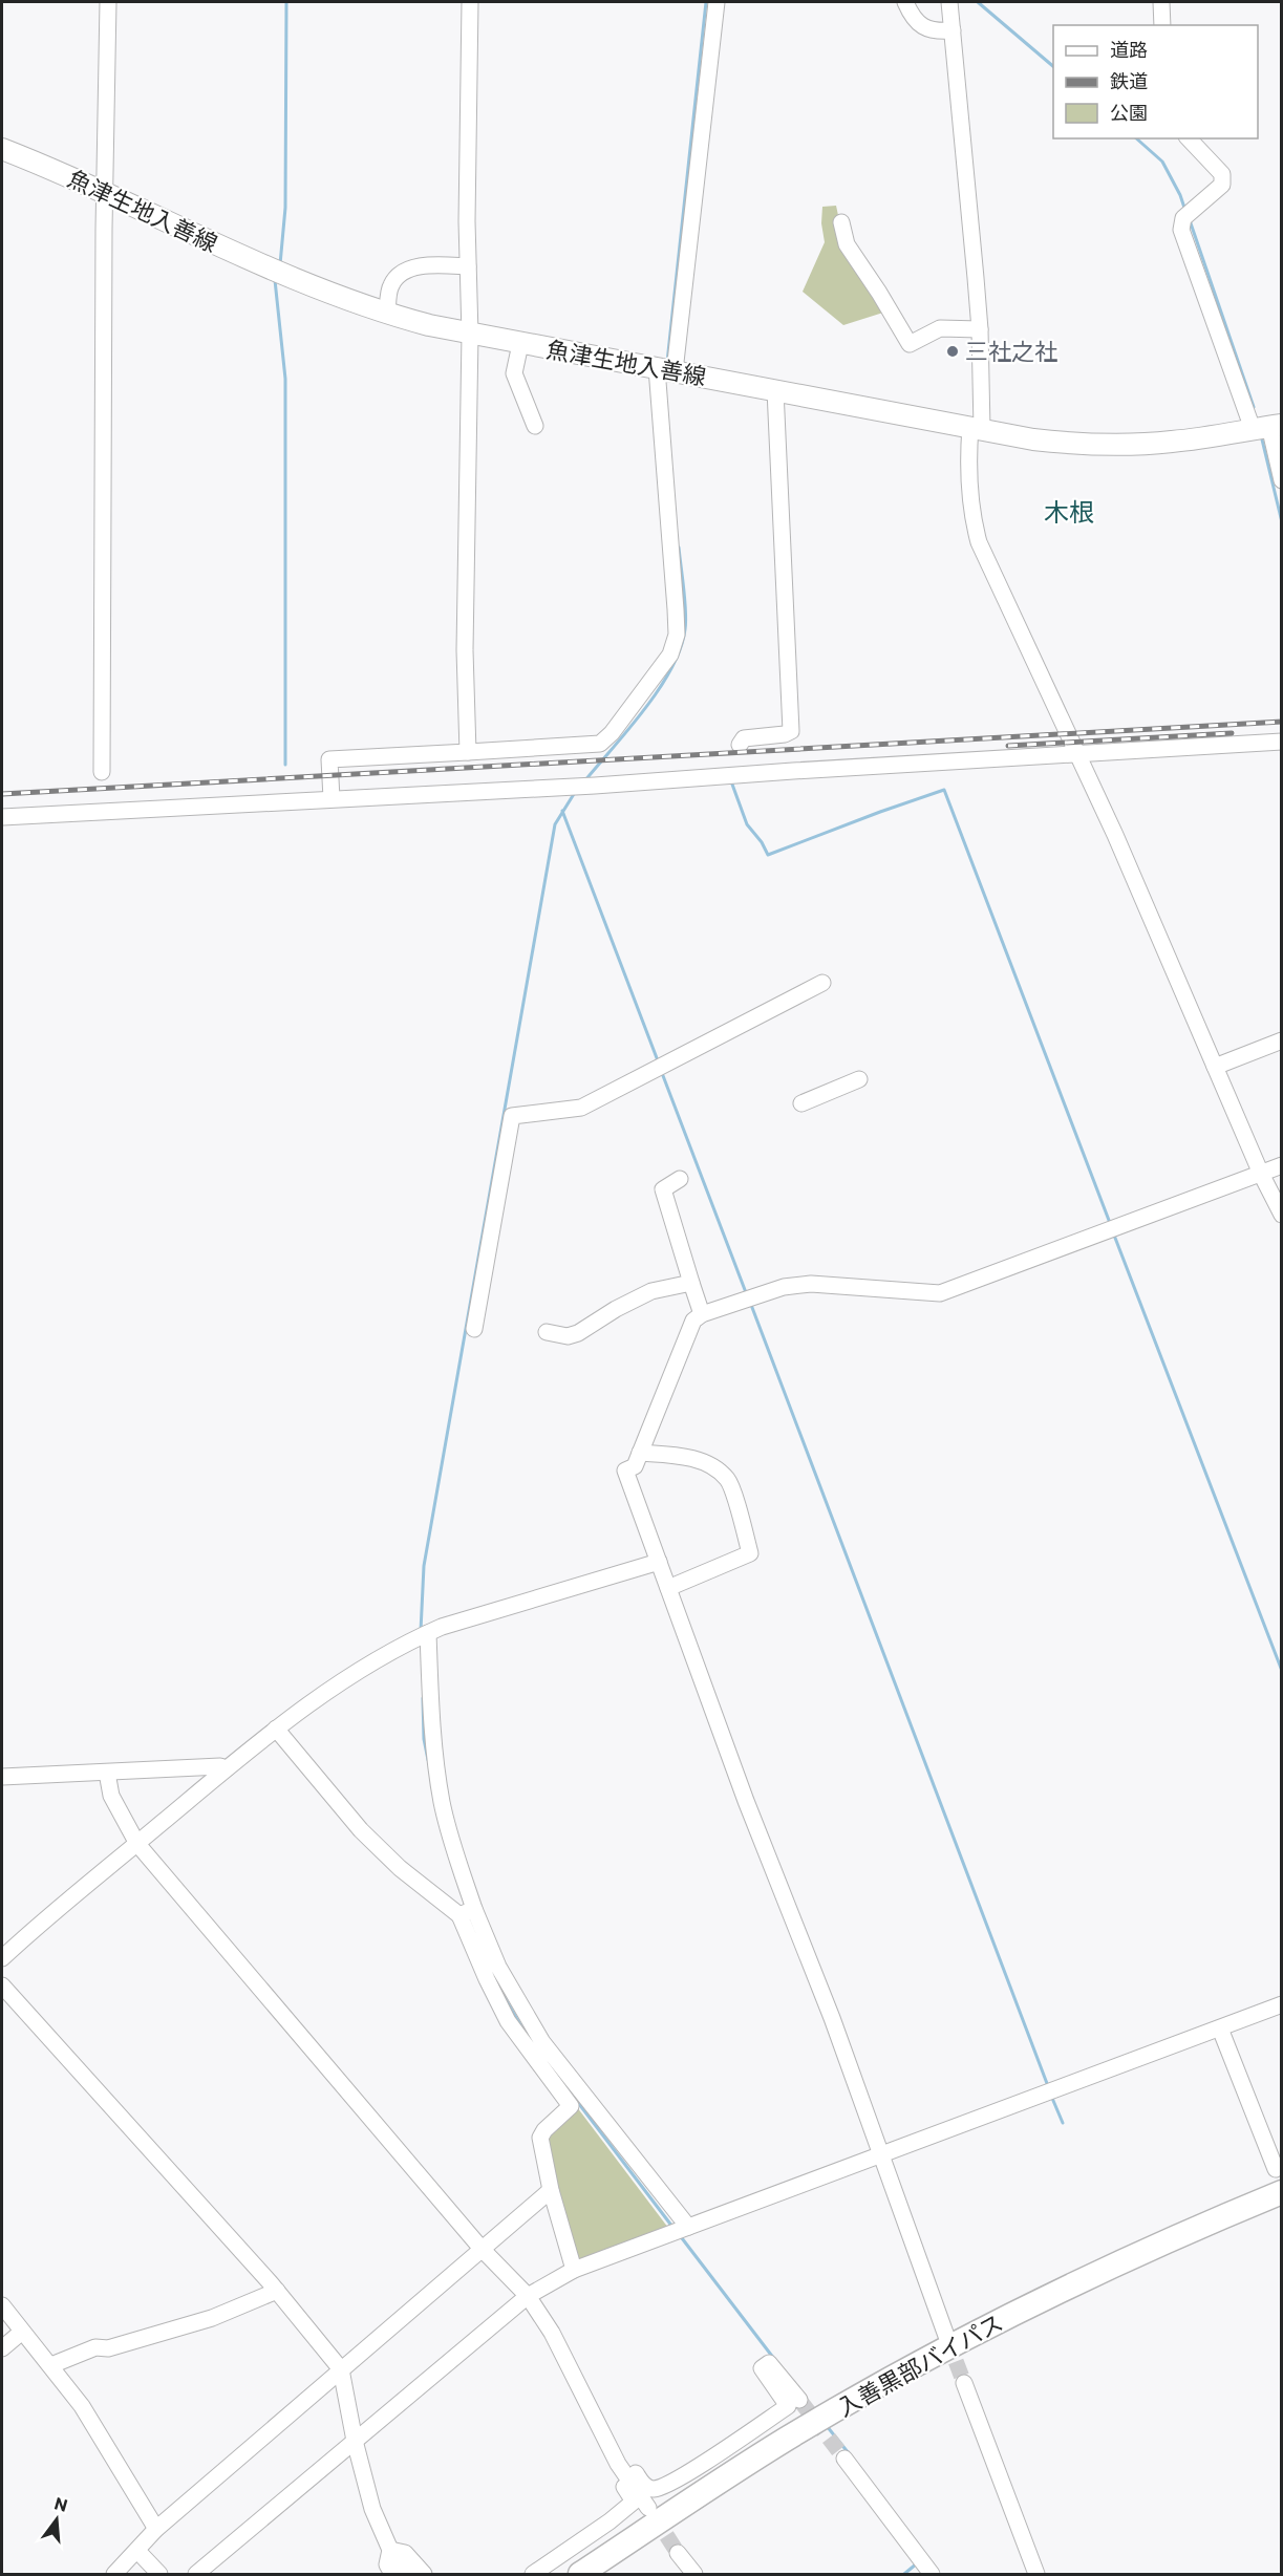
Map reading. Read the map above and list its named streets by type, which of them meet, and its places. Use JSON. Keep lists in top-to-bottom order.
{
  "streets": {
    "highway": ["入善黒部バイパス"],
    "main road": ["魚津生地入善線"]
  },
  "districts": ["木根"],
  "places": ["三社之社"],
  "legend": ["道路", "鉄道", "公園"],
  "north": "top"
}
